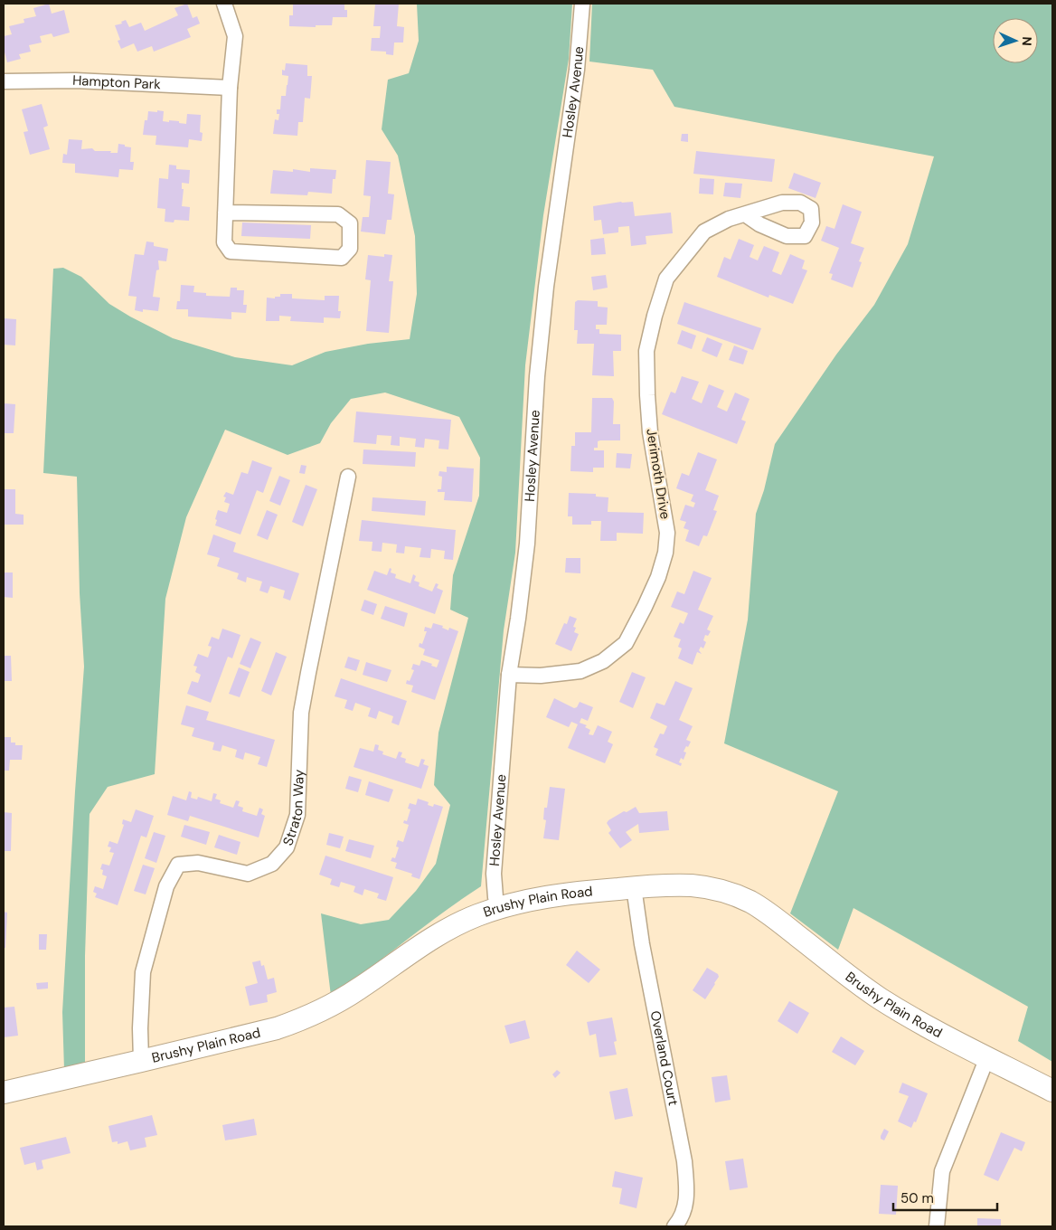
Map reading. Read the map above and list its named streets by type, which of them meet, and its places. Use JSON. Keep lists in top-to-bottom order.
{
  "streets": {
    "main road": ["Brushy Plain Road"],
    "street": [
      "Hampton Park",
      "Hosley Avenue",
      "Jerimoth Drive",
      "Straton Way",
      "Overland Court"
    ]
  },
  "crossings": [
    ["Hosley Avenue", "Jerimoth Drive"],
    ["Hosley Avenue", "Brushy Plain Road"],
    ["Straton Way", "Brushy Plain Road"],
    ["Brushy Plain Road", "Overland Court"]
  ],
  "scale_bar": "50 m",
  "north": "right"
}
